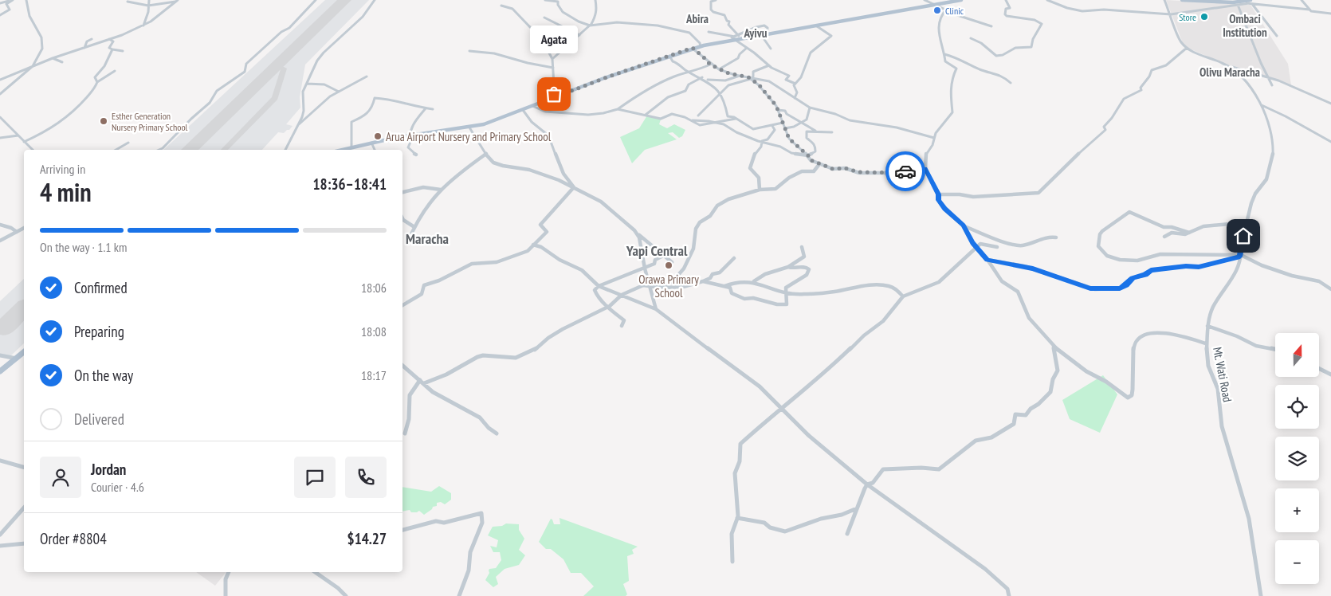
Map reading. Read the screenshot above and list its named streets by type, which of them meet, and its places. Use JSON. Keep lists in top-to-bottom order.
{
  "streets": {
    "street": ["Mt. Wati Road"]
  },
  "districts": [
    "Abira",
    "Ombaci Institution",
    "Ayivu",
    "Olivu Maracha",
    "Maracha",
    "Yapi Central"
  ],
  "places": [
    "Clinic",
    "Store",
    "Agata",
    "Esther Generation Nursery Primary School",
    "Arua Airport Nursery and Primary School",
    "Orawa Primary School"
  ],
  "north": "top",
  "page": {
    "bubble": "Agata",
    "heading": ["4 min", "Arriving in", "18:36–18:41"],
    "panel": [
      "Jordan",
      "Courier · 4.6",
      "Order #8804",
      "$14.27"
    ],
    "bar": "On the way · 1.1 km",
    "list": [
      ["Confirmed", "18:06"],
      ["Preparing", "18:08"],
      ["On the way", "18:17"],
      "Delivered"
    ],
    "map_buttons": ["+", "−"]
  }
}
